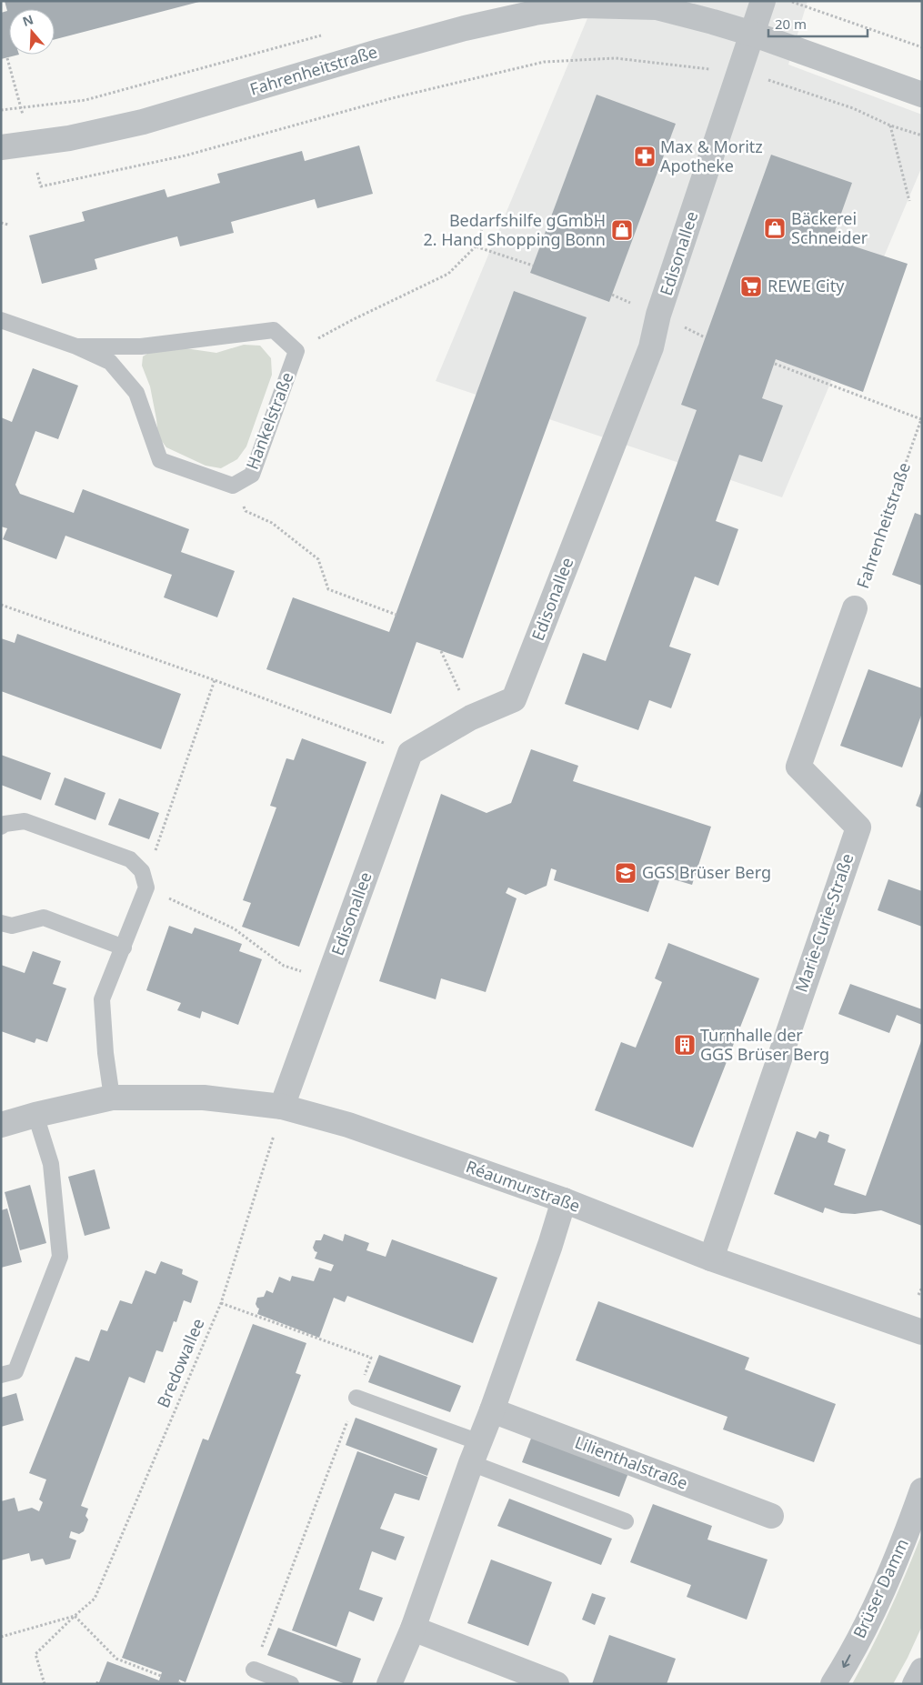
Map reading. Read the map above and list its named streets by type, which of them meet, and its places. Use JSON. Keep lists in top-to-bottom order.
{
  "streets": {
    "street": [
      "Fahrenheitstraße",
      "Edisonallee",
      "Marie-Curie-Straße",
      "Réaumurstraße",
      "Lilienthalstraße",
      "Brüser Damm"
    ],
    "lane": ["Hankelstraße"],
    "path": ["Bredowallee"]
  },
  "crossings": [
    ["Fahrenheitstraße", "Edisonallee"],
    ["Fahrenheitstraße", "Marie-Curie-Straße"],
    ["Edisonallee", "Réaumurstraße"],
    ["Edisonallee", "Bredowallee"],
    ["Marie-Curie-Straße", "Réaumurstraße"],
    ["Réaumurstraße", "Bredowallee"]
  ],
  "one_way": ["Brüser Damm"],
  "places": {
    "pharmacy": ["Max & Moritz Apotheke"],
    "shop": ["Bäckerei Schneider", "Bedarfshilfe gGmbH 2. Hand Shopping Bonn"],
    "supermarket": ["REWE City"],
    "school or university": ["GGS Brüser Berg"],
    "building": ["Turnhalle der GGS Brüser Berg"]
  },
  "scale_bar": "20 m",
  "north": "top"
}
